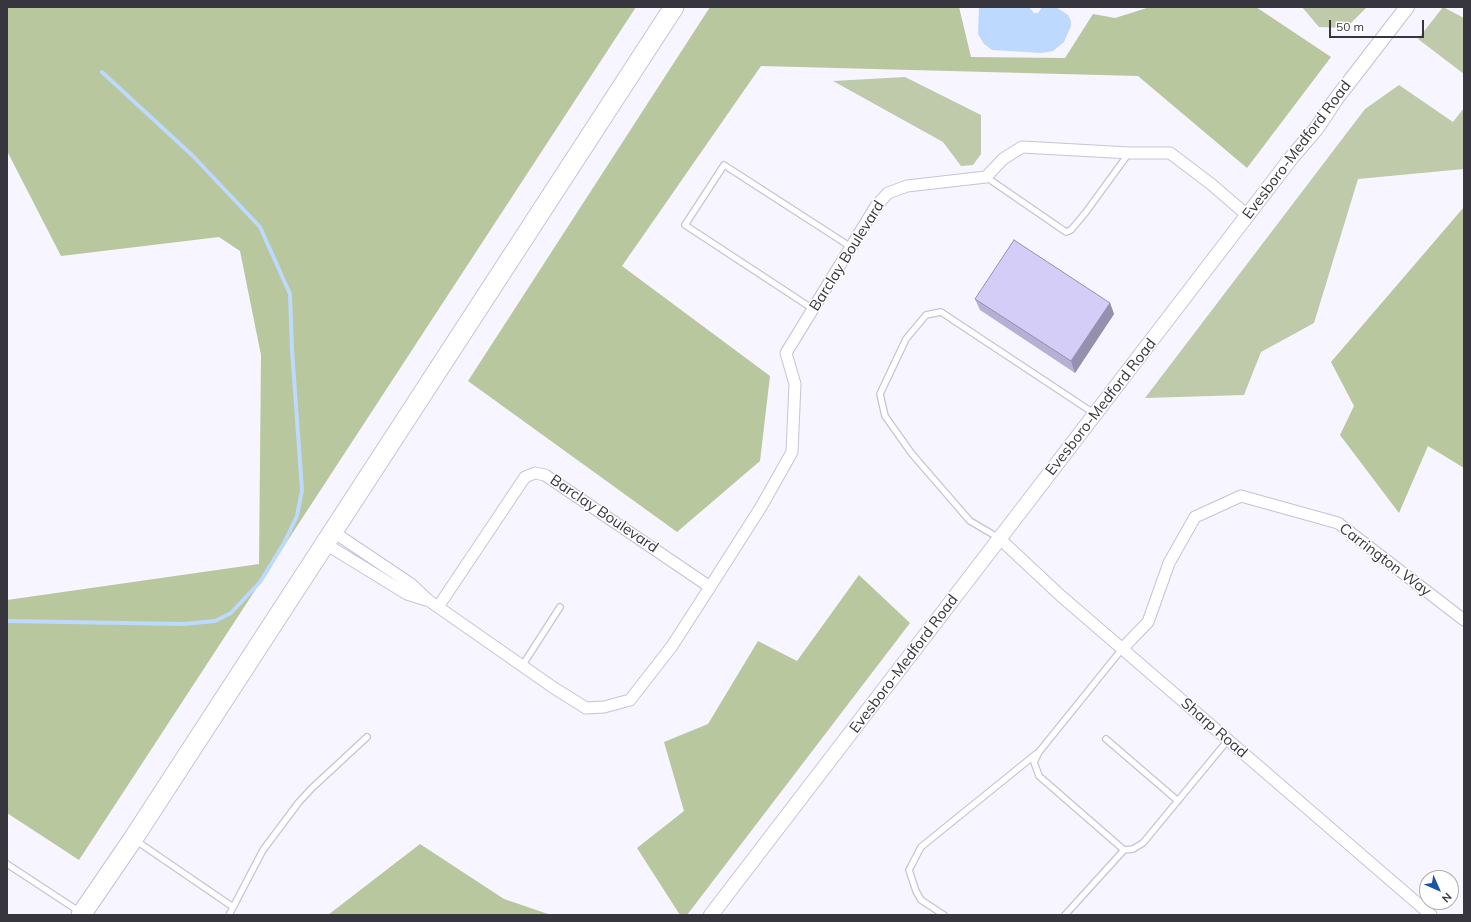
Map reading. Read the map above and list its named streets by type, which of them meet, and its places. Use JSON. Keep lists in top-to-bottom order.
{
  "streets": {
    "street": [
      "Evesboro-Medford Road",
      "Barclay Boulevard",
      "Carrington Way",
      "Sharp Road"
    ]
  },
  "crossings": [
    ["Evesboro-Medford Road", "Sharp Road"],
    ["Carrington Way", "Sharp Road"]
  ],
  "scale_bar": "50 m",
  "north": "bottom right"
}
